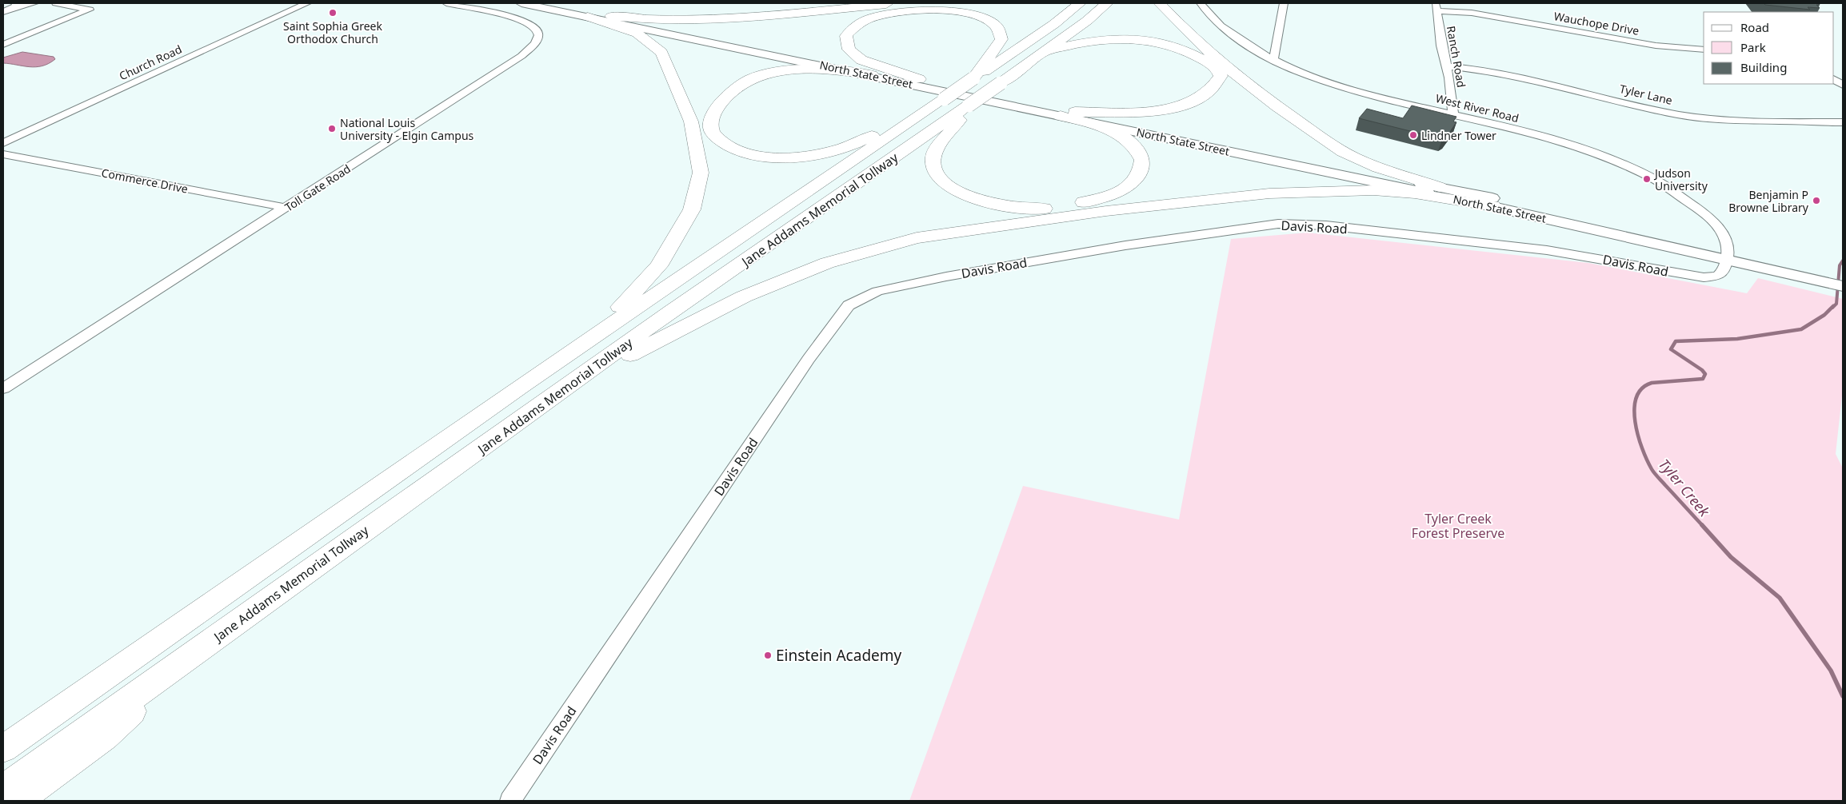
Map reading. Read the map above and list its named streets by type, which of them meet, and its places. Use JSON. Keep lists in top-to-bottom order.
{
  "streets": {
    "highway": ["Jane Addams Memorial Tollway"],
    "main road": ["North State Street"],
    "street": [
      "Wauchope Drive",
      "Ranch Road",
      "Church Road",
      "Tyler Lane",
      "West River Road",
      "Commerce Drive",
      "Toll Gate Road",
      "Davis Road"
    ]
  },
  "crossings": [
    ["Wauchope Drive", "Ranch Road"],
    ["Ranch Road", "Tyler Lane"],
    ["Ranch Road", "West River Road"],
    ["North State Street", "West River Road"],
    ["North State Street", "Davis Road"],
    ["West River Road", "Davis Road"],
    ["Commerce Drive", "Toll Gate Road"]
  ],
  "water": ["Tyler Creek"],
  "parks": ["Tyler Creek Forest Preserve"],
  "places": [
    "Saint Sophia Greek Orthodox Church",
    "National Louis University - Elgin Campus",
    "Lindner Tower",
    "Judson University",
    "Benjamin P Browne Library",
    "Einstein Academy"
  ],
  "legend": ["Road", "Park", "Building"]
}
